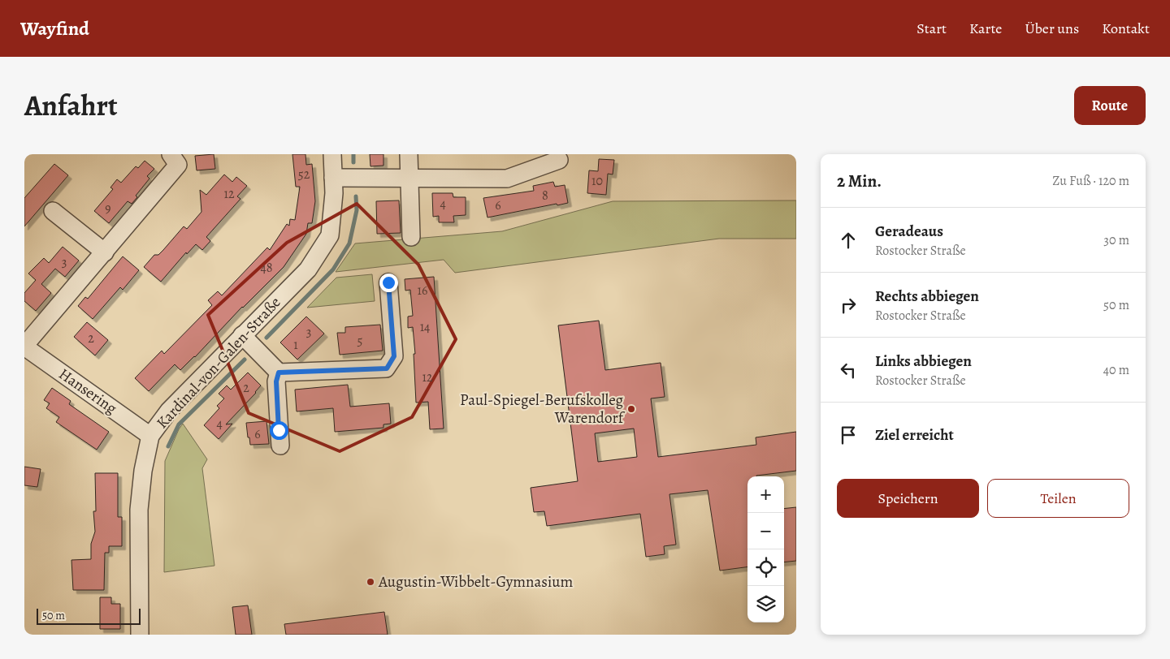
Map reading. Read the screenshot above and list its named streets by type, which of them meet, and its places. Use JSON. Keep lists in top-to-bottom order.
{
  "streets": {
    "street": ["Kardinal-von-Galen-Straße", "Hansering"]
  },
  "crossings": [
    ["Kardinal-von-Galen-Straße", "Hansering"]
  ],
  "places": ["Paul-Spiegel-Berufskolleg Warendorf", "Augustin-Wibbelt-Gymnasium"],
  "house_numbers": [
    "52",
    "10",
    "12",
    "8",
    "4",
    "6",
    "9",
    "3",
    "48",
    "16",
    "14",
    "3",
    "2",
    "5",
    "1",
    "12",
    "2",
    "4",
    "6"
  ],
  "scale_bar": "50 m",
  "page": {
    "header": "Wayfind",
    "nav": [
      "Start",
      "Karte",
      "Über uns",
      "Kontakt"
    ],
    "title": "Anfahrt",
    "buttons": [
      "Route",
      ["Speichern", "Teilen"]
    ],
    "heading": ["2 Min.", "Zu Fuß · 120 m"],
    "list": [
      ["Geradeaus", "Rostocker Straße", "30 m"],
      ["Rechts abbiegen", "Rostocker Straße", "50 m"],
      ["Links abbiegen", "Rostocker Straße", "40 m"],
      "Ziel erreicht"
    ],
    "map_buttons": ["+", "−"],
    "scale": "50 m"
  }
}
